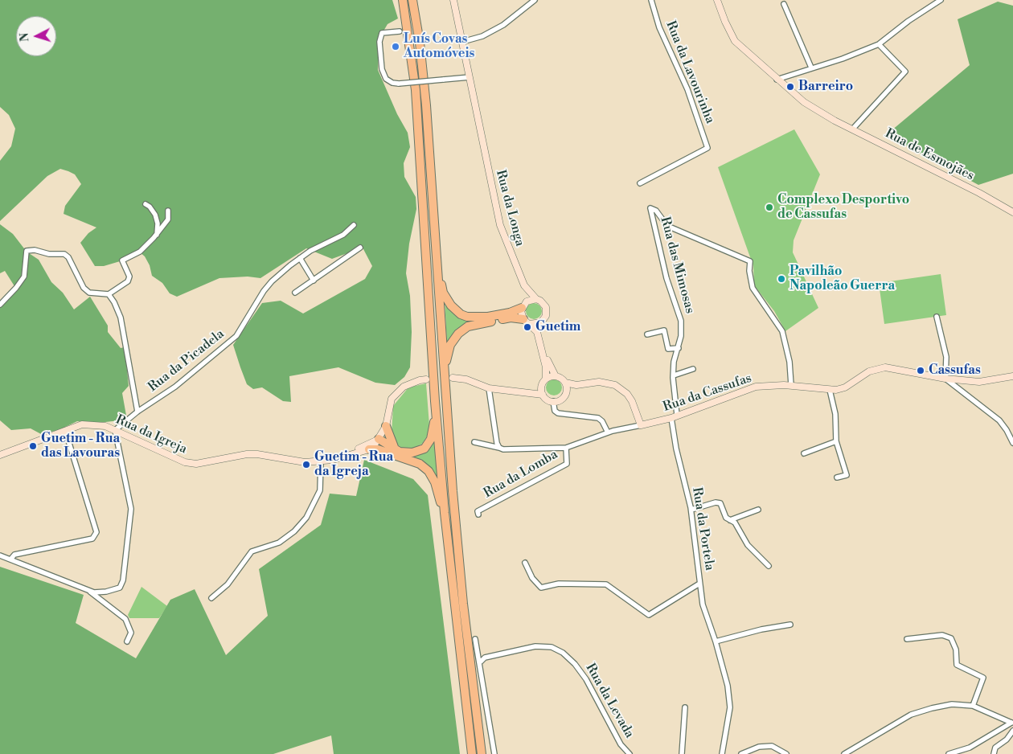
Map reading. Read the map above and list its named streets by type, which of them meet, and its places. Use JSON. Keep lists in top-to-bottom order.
{
  "streets": {
    "main road": [
      "Rua de Esmojães",
      "Rua da Longa",
      "Rua da Cassufas",
      "Rua da Igreja"
    ],
    "street": [
      "Rua da Lavourinha",
      "Rua das Mimosas",
      "Rua da Picadela",
      "Rua da Lomba",
      "Rua da Portela",
      "Rua da Levada"
    ]
  },
  "crossings": [
    ["Rua das Mimosas", "Rua da Cassufas"],
    ["Rua das Mimosas", "Rua da Portela"],
    ["Rua da Picadela", "Rua da Igreja"],
    ["Rua da Cassufas", "Rua da Lomba"],
    ["Rua da Cassufas", "Rua da Portela"]
  ],
  "places": [
    "Luís Covas Automóveis",
    "Barreiro",
    "Complexo Desportivo de Cassufas",
    "Pavilhão Napoleão Guerra",
    "Guetim",
    "Cassufas",
    "Guetim - Rua das Lavouras",
    "Guetim - Rua da Igreja"
  ],
  "north": "left"
}
